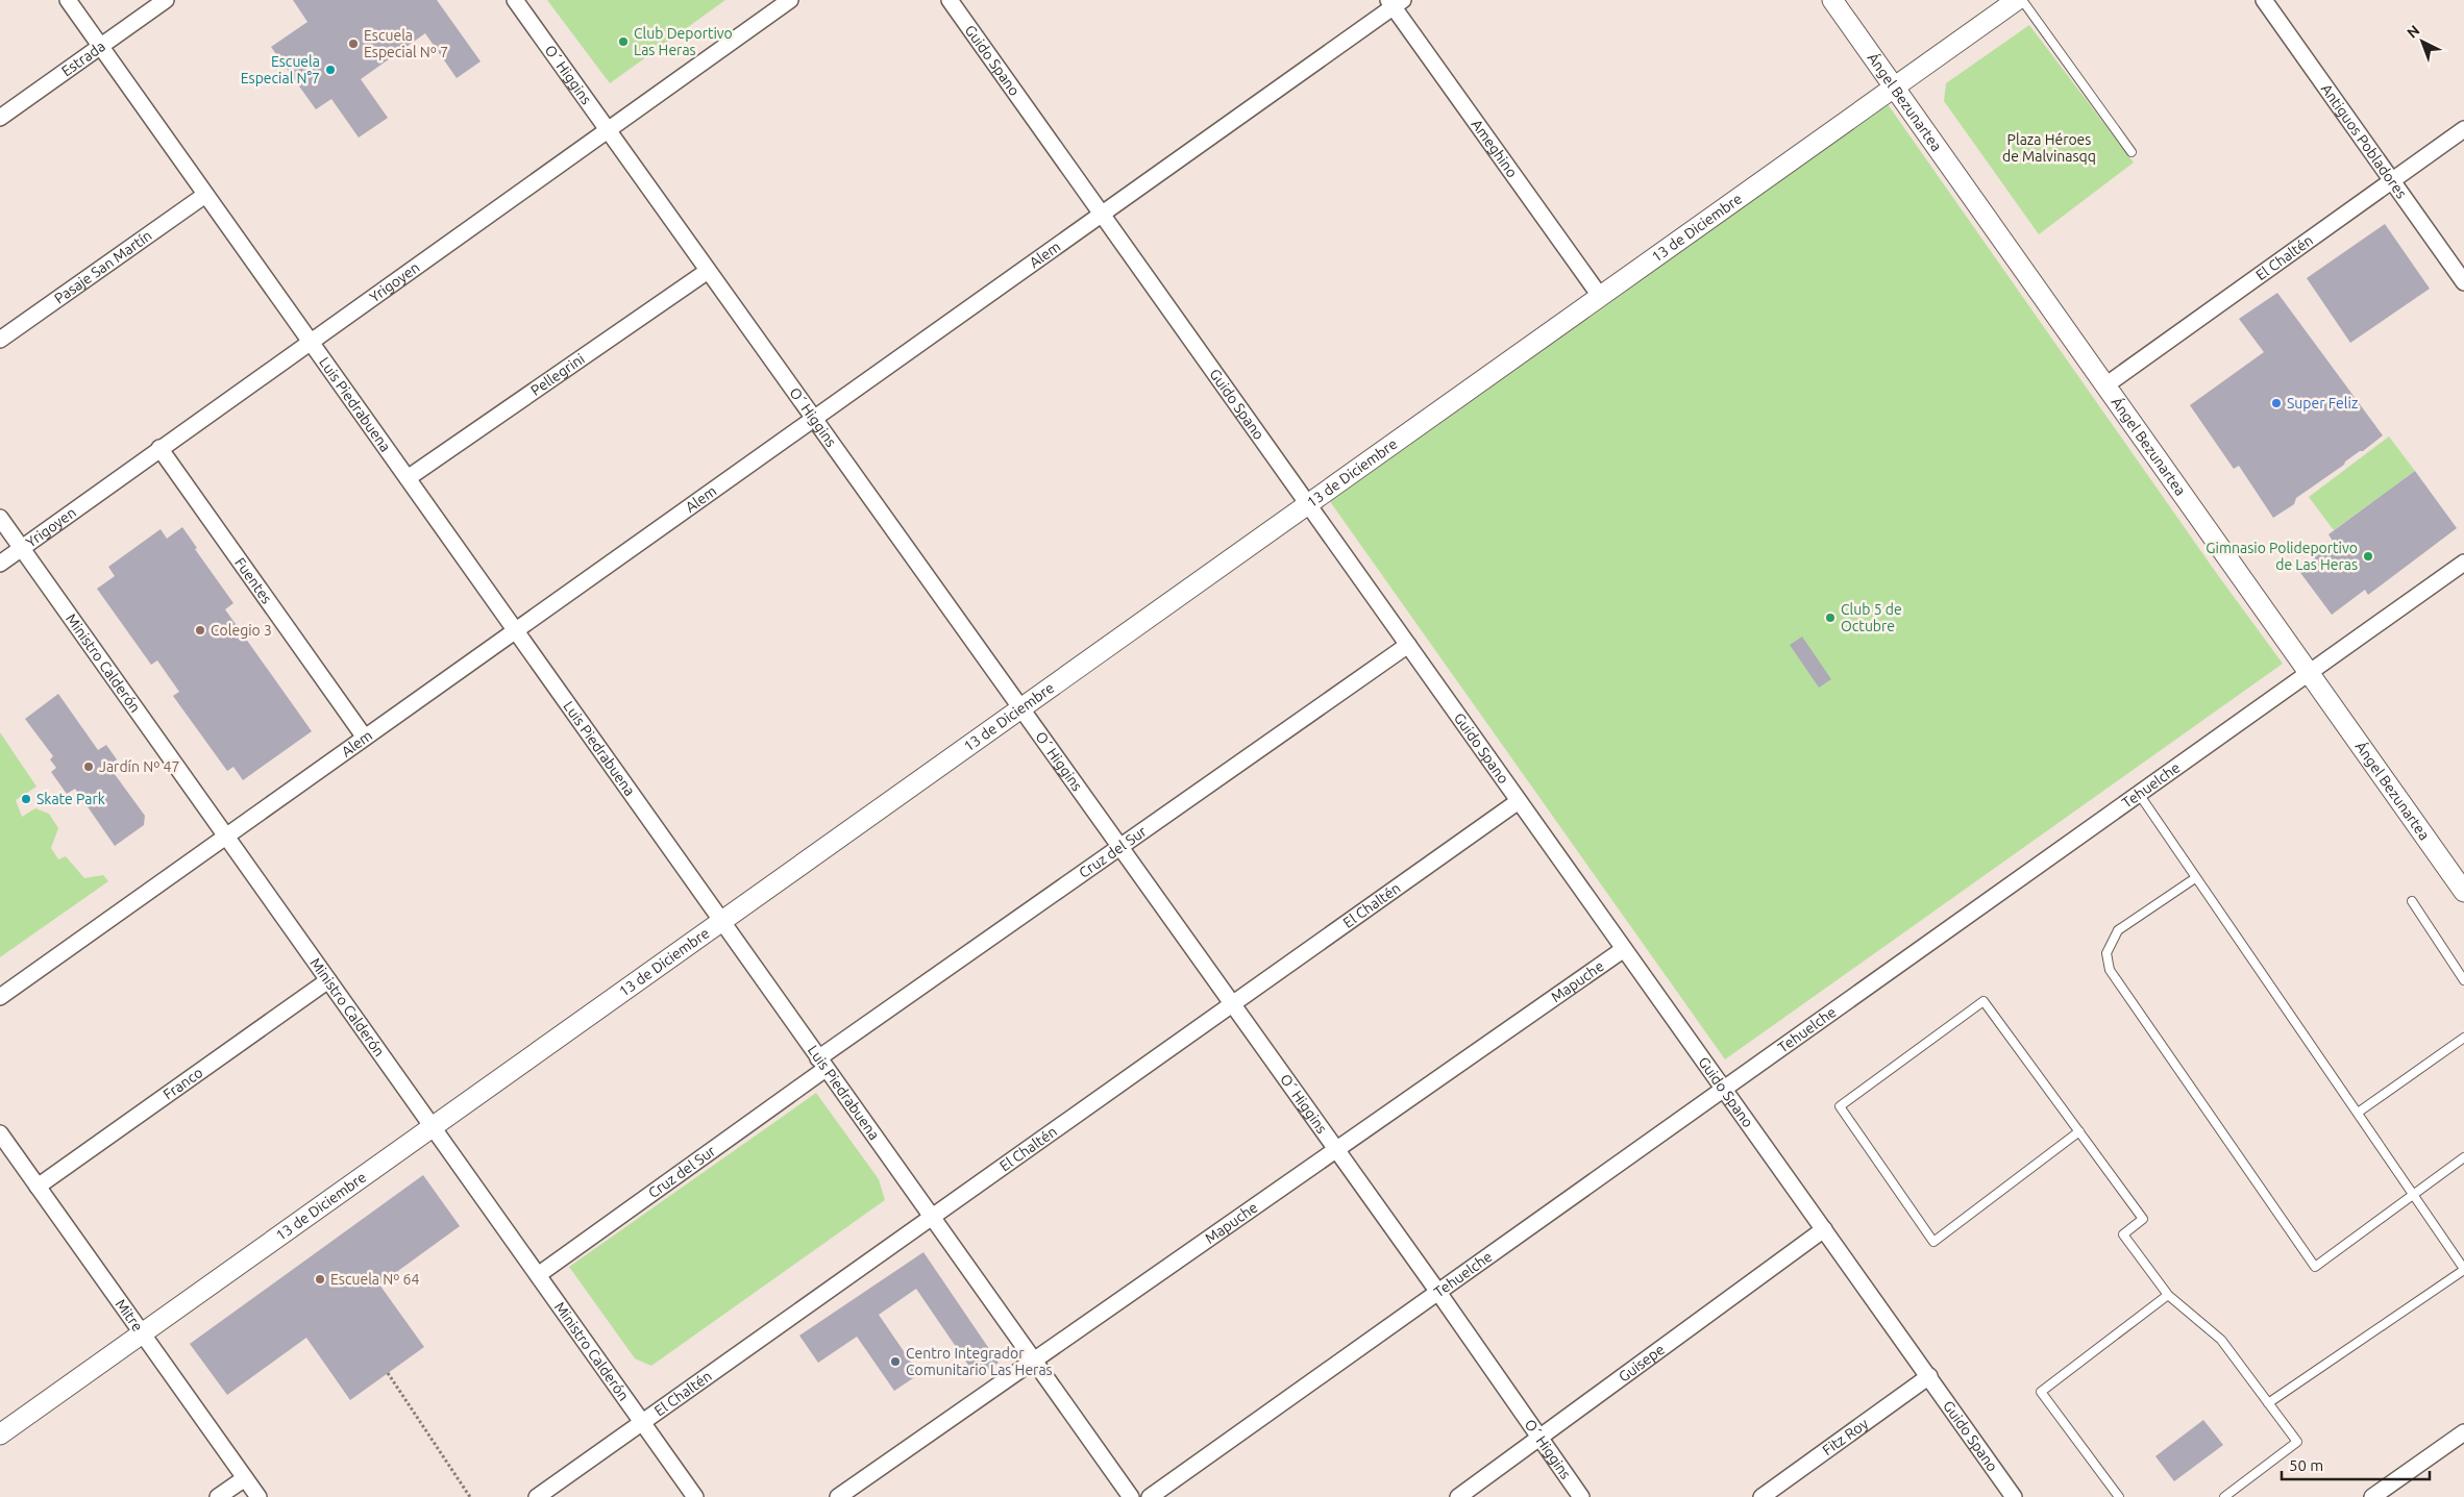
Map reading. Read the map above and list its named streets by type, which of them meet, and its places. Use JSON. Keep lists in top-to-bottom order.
{
  "streets": {
    "street": [
      "Estrada",
      "Guido Spano",
      "O´ Higgins",
      "Ángel Bezunartea",
      "Antiguos Pobladores",
      "Ameghino",
      "13 de Diciembre",
      "Alem",
      "El Chaltén",
      "Pasaje San Martín",
      "Yrigoyen",
      "Pellegrini",
      "Luis Piedrabuena",
      "Fuentes",
      "Ministro Calderón",
      "Tehuelche",
      "Cruz del Sur",
      "Mapuche",
      "Franco",
      "Mitre",
      "Guisepe",
      "Fitz Roy"
    ]
  },
  "crossings": [
    ["Estrada", "Luis Piedrabuena"],
    ["Guido Spano", "13 de Diciembre"],
    ["Guido Spano", "Alem"],
    ["Guido Spano", "El Chaltén"],
    ["Guido Spano", "Tehuelche"],
    ["Guido Spano", "Cruz del Sur"],
    ["Guido Spano", "Mapuche"],
    ["Guido Spano", "Guisepe"],
    ["Guido Spano", "Fitz Roy"],
    ["O´ Higgins", "13 de Diciembre"],
    ["O´ Higgins", "Alem"],
    ["O´ Higgins", "El Chaltén"],
    ["O´ Higgins", "Yrigoyen"],
    ["O´ Higgins", "Pellegrini"],
    ["O´ Higgins", "Tehuelche"],
    ["O´ Higgins", "Cruz del Sur"],
    ["O´ Higgins", "Mapuche"],
    ["O´ Higgins", "Guisepe"],
    ["Ángel Bezunartea", "13 de Diciembre"],
    ["Ángel Bezunartea", "El Chaltén"],
    ["Ángel Bezunartea", "Tehuelche"],
    ["Antiguos Pobladores", "El Chaltén"],
    ["Ameghino", "13 de Diciembre"],
    ["Ameghino", "Alem"],
    ["13 de Diciembre", "Luis Piedrabuena"],
    ["13 de Diciembre", "Ministro Calderón"],
    ["13 de Diciembre", "Mitre"],
    ["Alem", "Luis Piedrabuena"],
    ["Alem", "Fuentes"],
    ["Alem", "Ministro Calderón"],
    ["El Chaltén", "Luis Piedrabuena"],
    ["El Chaltén", "Ministro Calderón"],
    ["Pasaje San Martín", "Luis Piedrabuena"],
    ["Yrigoyen", "Luis Piedrabuena"],
    ["Yrigoyen", "Fuentes"],
    ["Yrigoyen", "Ministro Calderón"],
    ["Pellegrini", "Luis Piedrabuena"],
    ["Luis Piedrabuena", "Cruz del Sur"],
    ["Luis Piedrabuena", "Mapuche"],
    ["Ministro Calderón", "Cruz del Sur"],
    ["Ministro Calderón", "Franco"],
    ["Franco", "Mitre"]
  ],
  "parks": ["Plaza Héroes de Malvinasqq"],
  "places": [
    "Club Deportivo Las Heras",
    "Escuela Especial Nº 7",
    "Escuela Especial N°7",
    "Super Feliz",
    "Gimnasio Polideportivo de Las Heras",
    "Club 5 de Octubre",
    "Colegio 3",
    "Jardín Nº 47",
    "Skate Park",
    "Escuela Nº 64",
    "Centro Integrador Comunitario Las Heras"
  ],
  "scale_bar": "50 m",
  "north": "top left"
}
